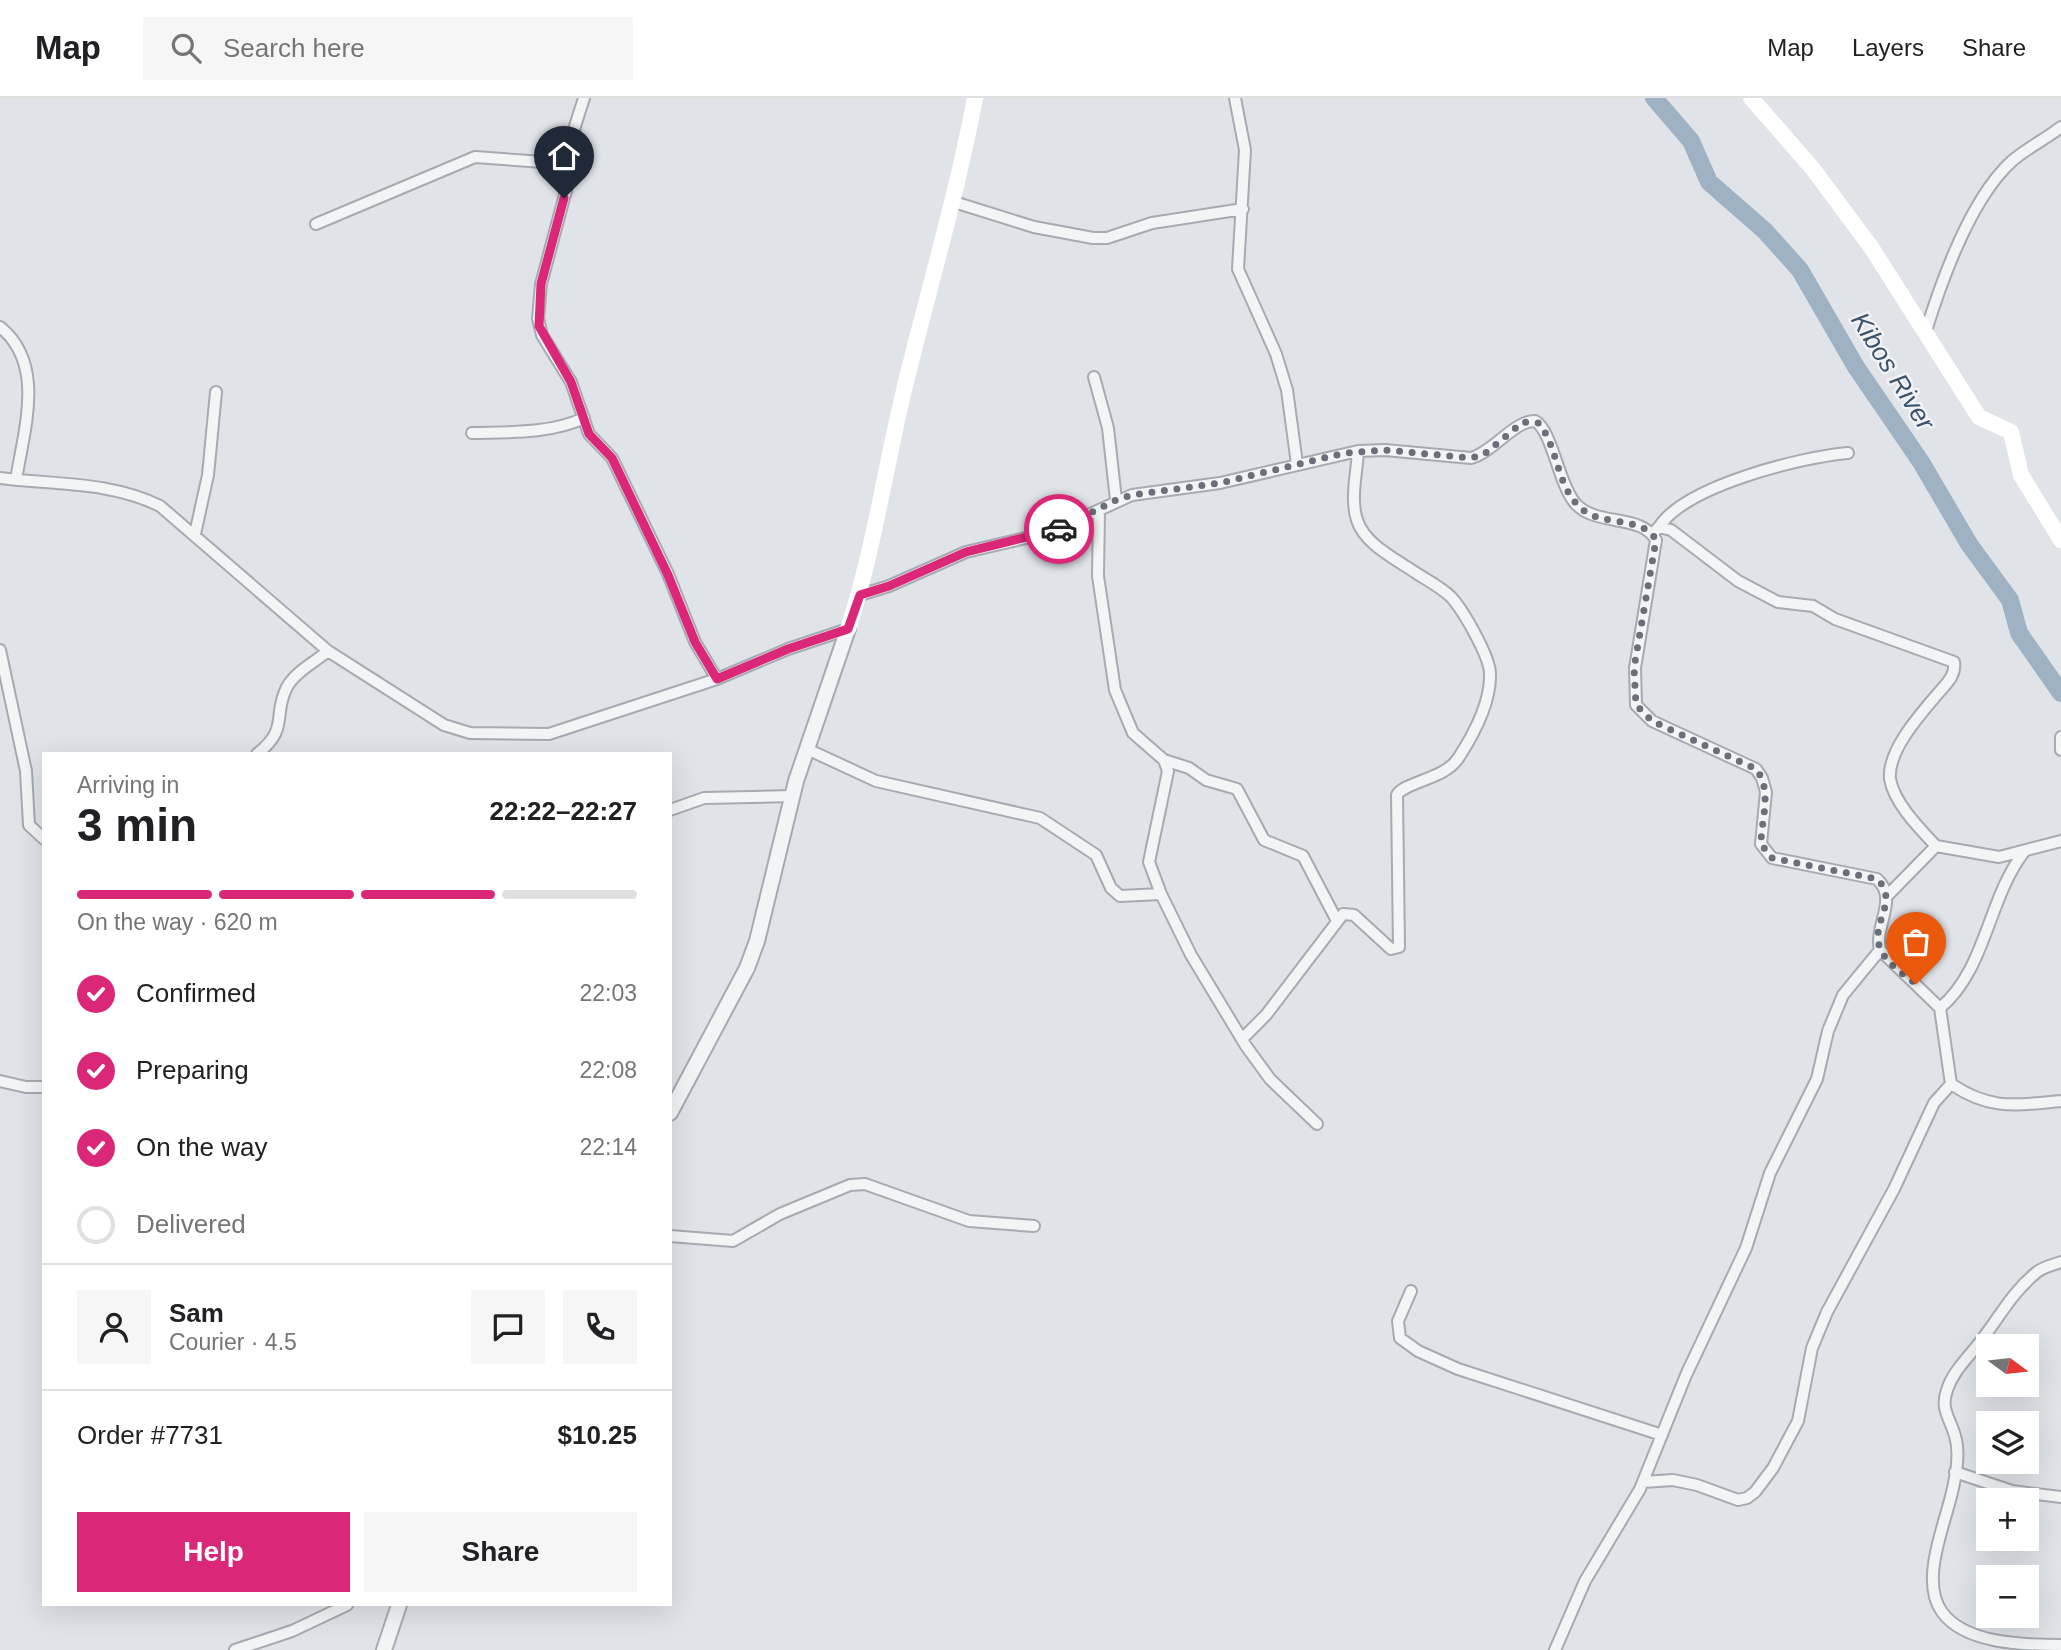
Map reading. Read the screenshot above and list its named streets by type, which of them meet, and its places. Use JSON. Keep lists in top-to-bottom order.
{
  "water": ["Kibos River"],
  "north": "right",
  "page": {
    "header": "Map",
    "search": "Search here",
    "nav": ["Map", "Layers", "Share"],
    "heading": ["3 min", "Arriving in", "22:22–22:27"],
    "panel": [
      "Sam",
      "Courier · 4.5",
      "Order #7731",
      "$10.25"
    ],
    "bar": "On the way · 620 m",
    "list": [
      ["Confirmed", "22:03"],
      ["Preparing", "22:08"],
      ["On the way", "22:14"],
      "Delivered"
    ],
    "map_buttons": ["+", "−"],
    "buttons": ["Help", "Share"]
  }
}
